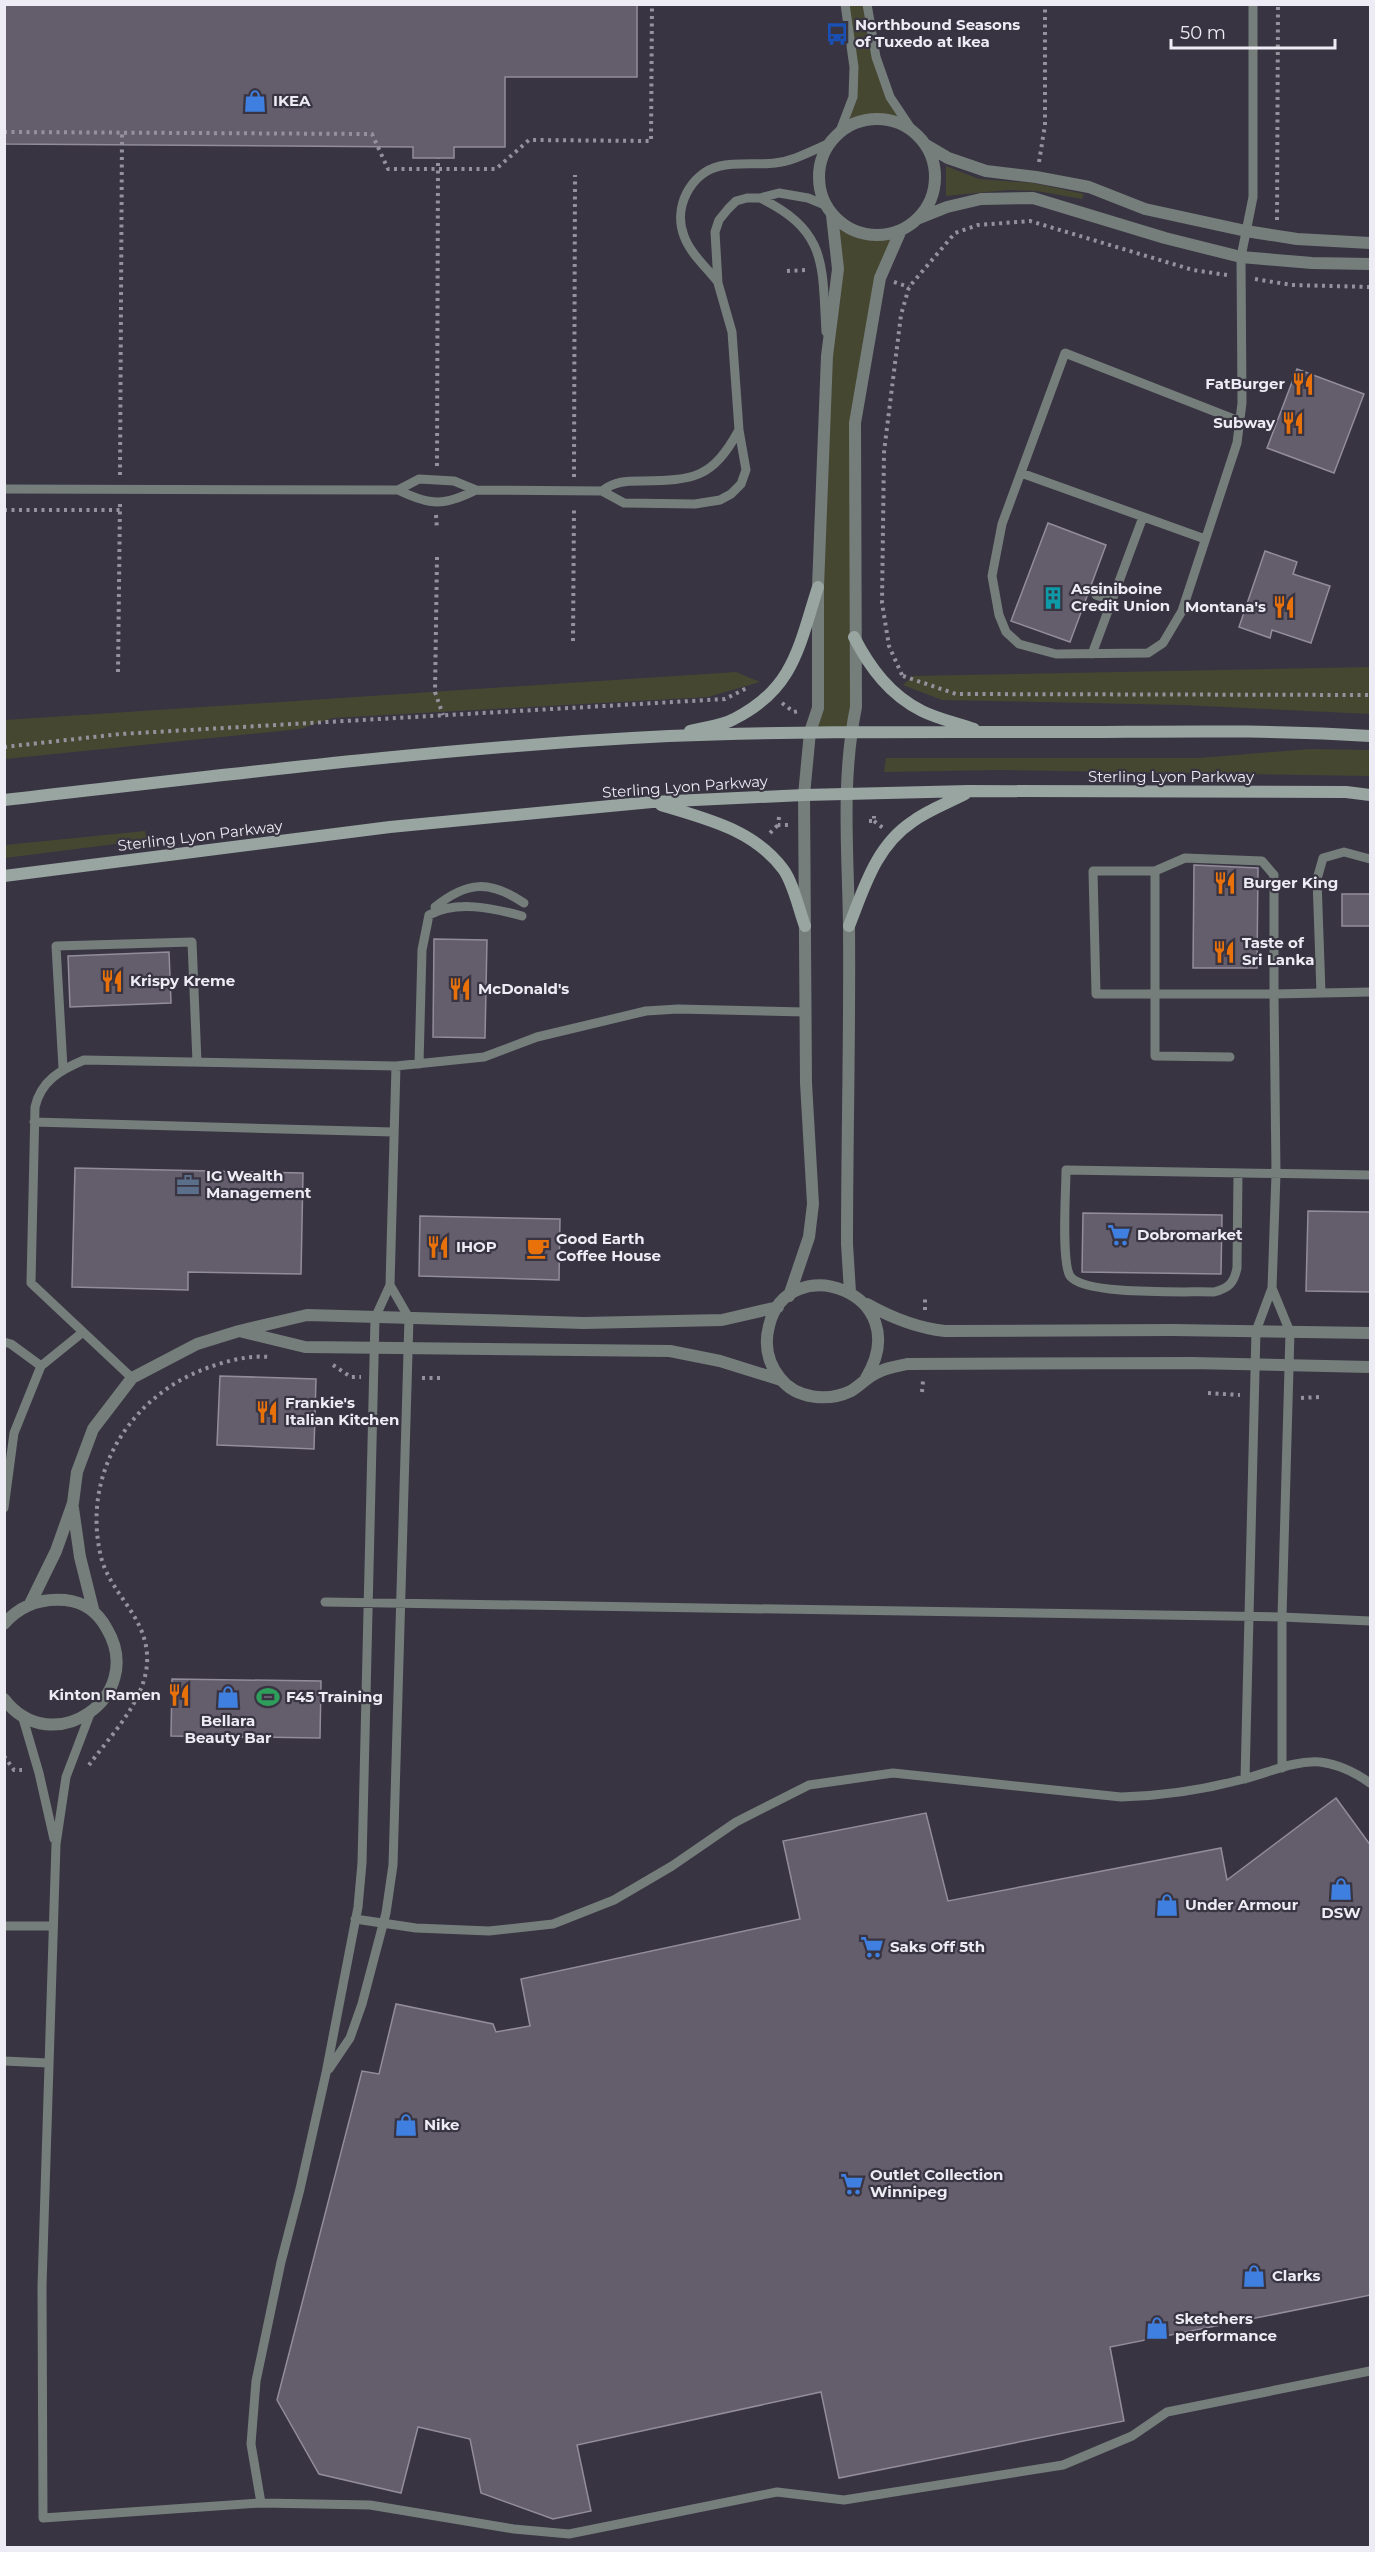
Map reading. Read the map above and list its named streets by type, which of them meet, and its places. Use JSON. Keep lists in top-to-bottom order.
{
  "streets": {
    "main road": ["Sterling Lyon Parkway"]
  },
  "places": {
    "bus stop": ["Northbound Seasons of Tuxedo at Ikea"],
    "shop": [
      "IKEA",
      "Bellara Beauty Bar",
      "DSW",
      "Under Armour",
      "Nike",
      "Clarks",
      "Sketchers performance"
    ],
    "restaurant": [
      "FatBurger",
      "Subway",
      "Montana's",
      "Burger King",
      "Taste of Sri Lanka",
      "Krispy Kreme",
      "McDonald's",
      "IHOP",
      "Frankie's Italian Kitchen",
      "Kinton Ramen"
    ],
    "building": ["Assiniboine Credit Union"],
    "office": ["IG Wealth Management"],
    "supermarket": ["Dobromarket", "Saks Off 5th", "Outlet Collection Winnipeg"],
    "cafe": ["Good Earth Coffee House"],
    "sports": ["F45 Training"]
  },
  "scale_bar": "50 m"
}
